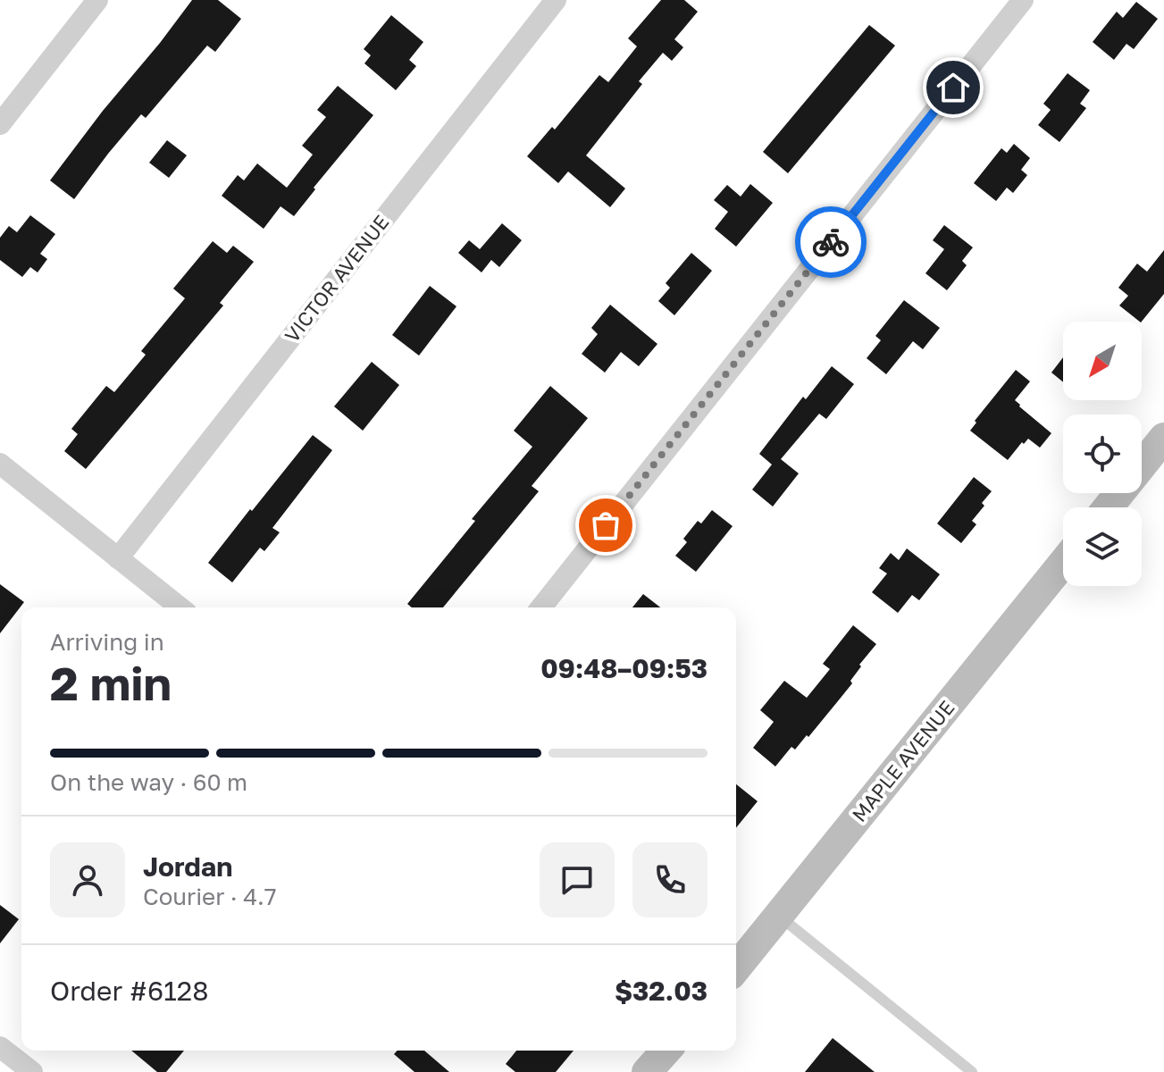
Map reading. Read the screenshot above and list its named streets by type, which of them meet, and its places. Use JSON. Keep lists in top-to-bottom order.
{
  "streets": {
    "street": ["VICTOR AVENUE", "MAPLE AVENUE"]
  },
  "north": "bottom left",
  "page": {
    "heading": ["2 min", "Arriving in", "09:48–09:53"],
    "panel": [
      "Jordan",
      "Courier · 4.7",
      "Order #6128",
      "$32.03"
    ],
    "bar": "On the way · 60 m"
  }
}
